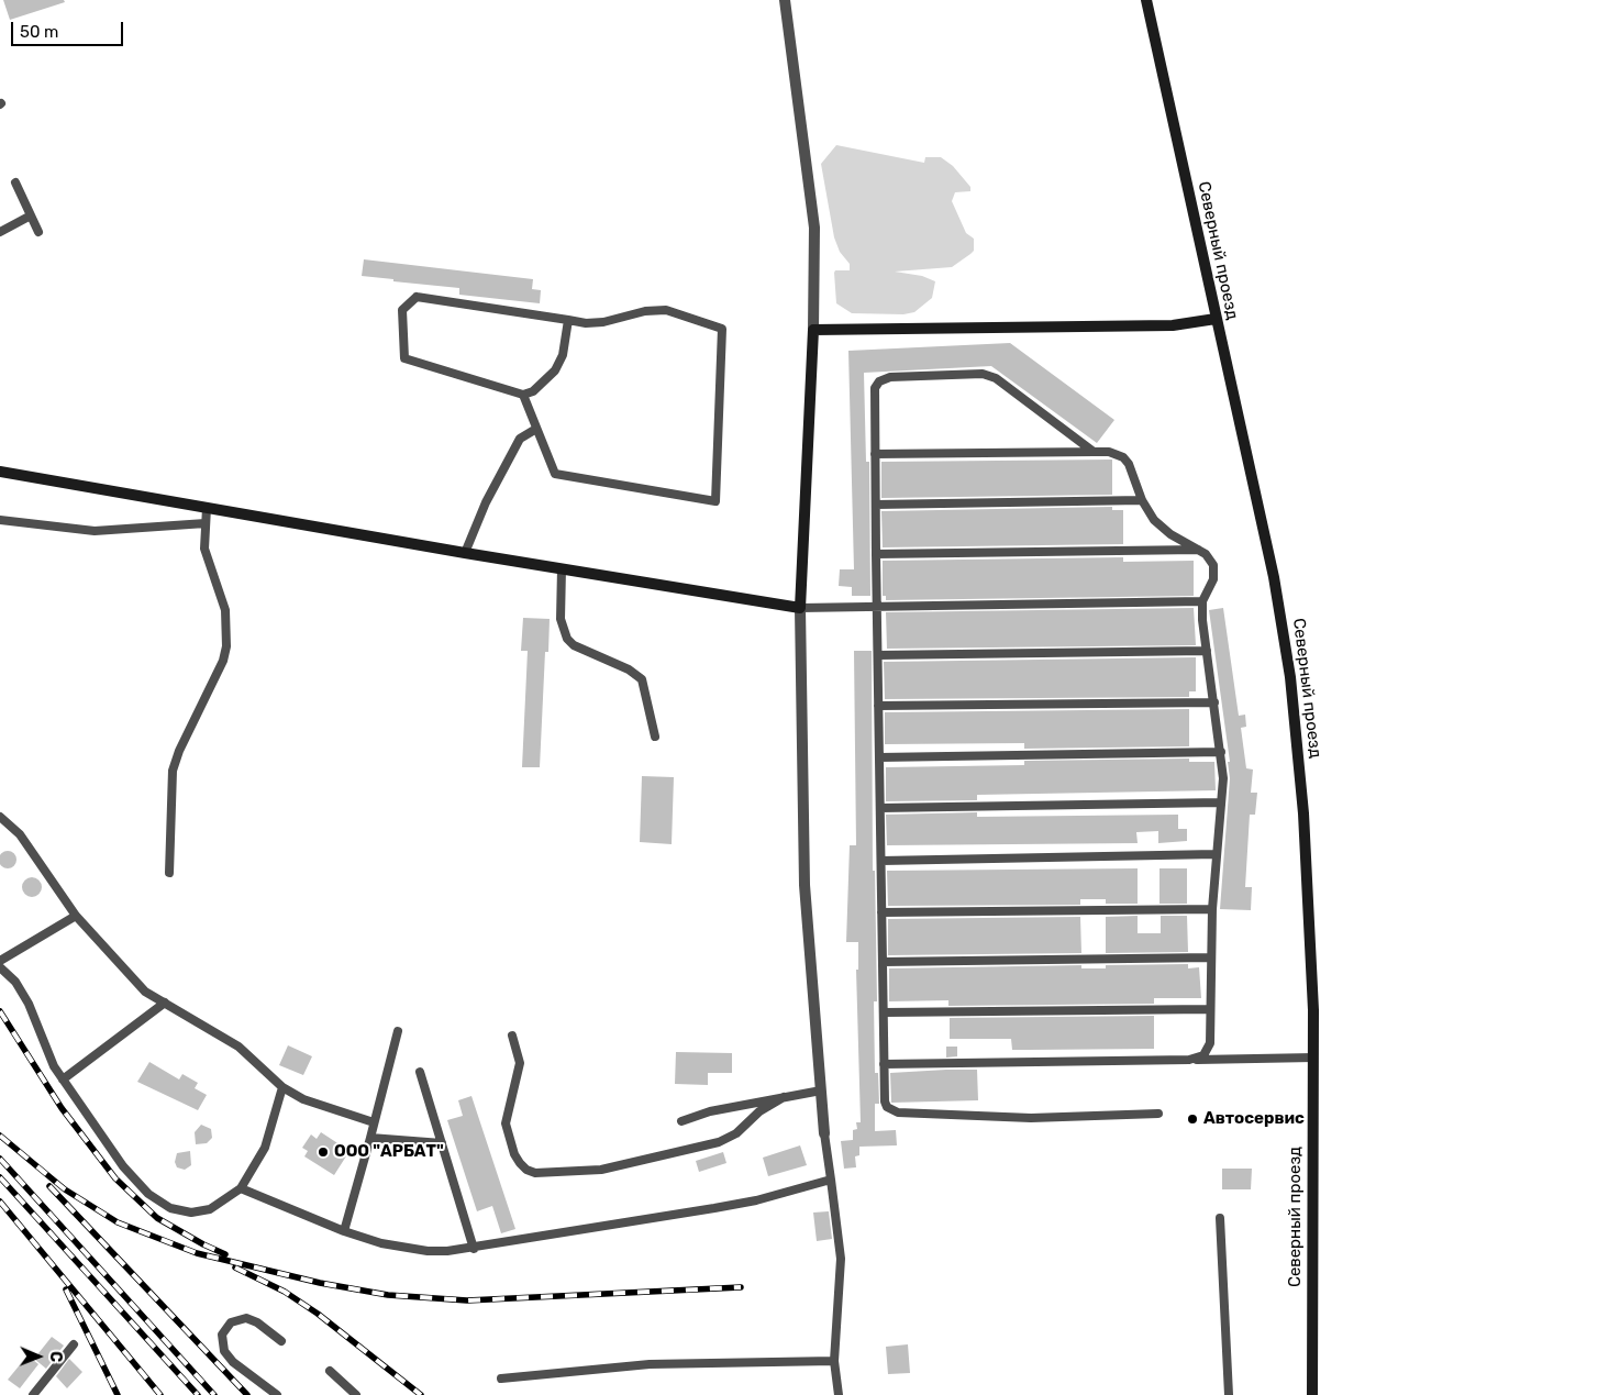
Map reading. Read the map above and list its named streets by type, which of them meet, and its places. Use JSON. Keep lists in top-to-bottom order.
{
  "streets": {
    "street": ["Северный проезд"]
  },
  "places": ["Автосервис", "ООО \"АРБАТ\""],
  "scale_bar": "50 m",
  "north": "right"
}
